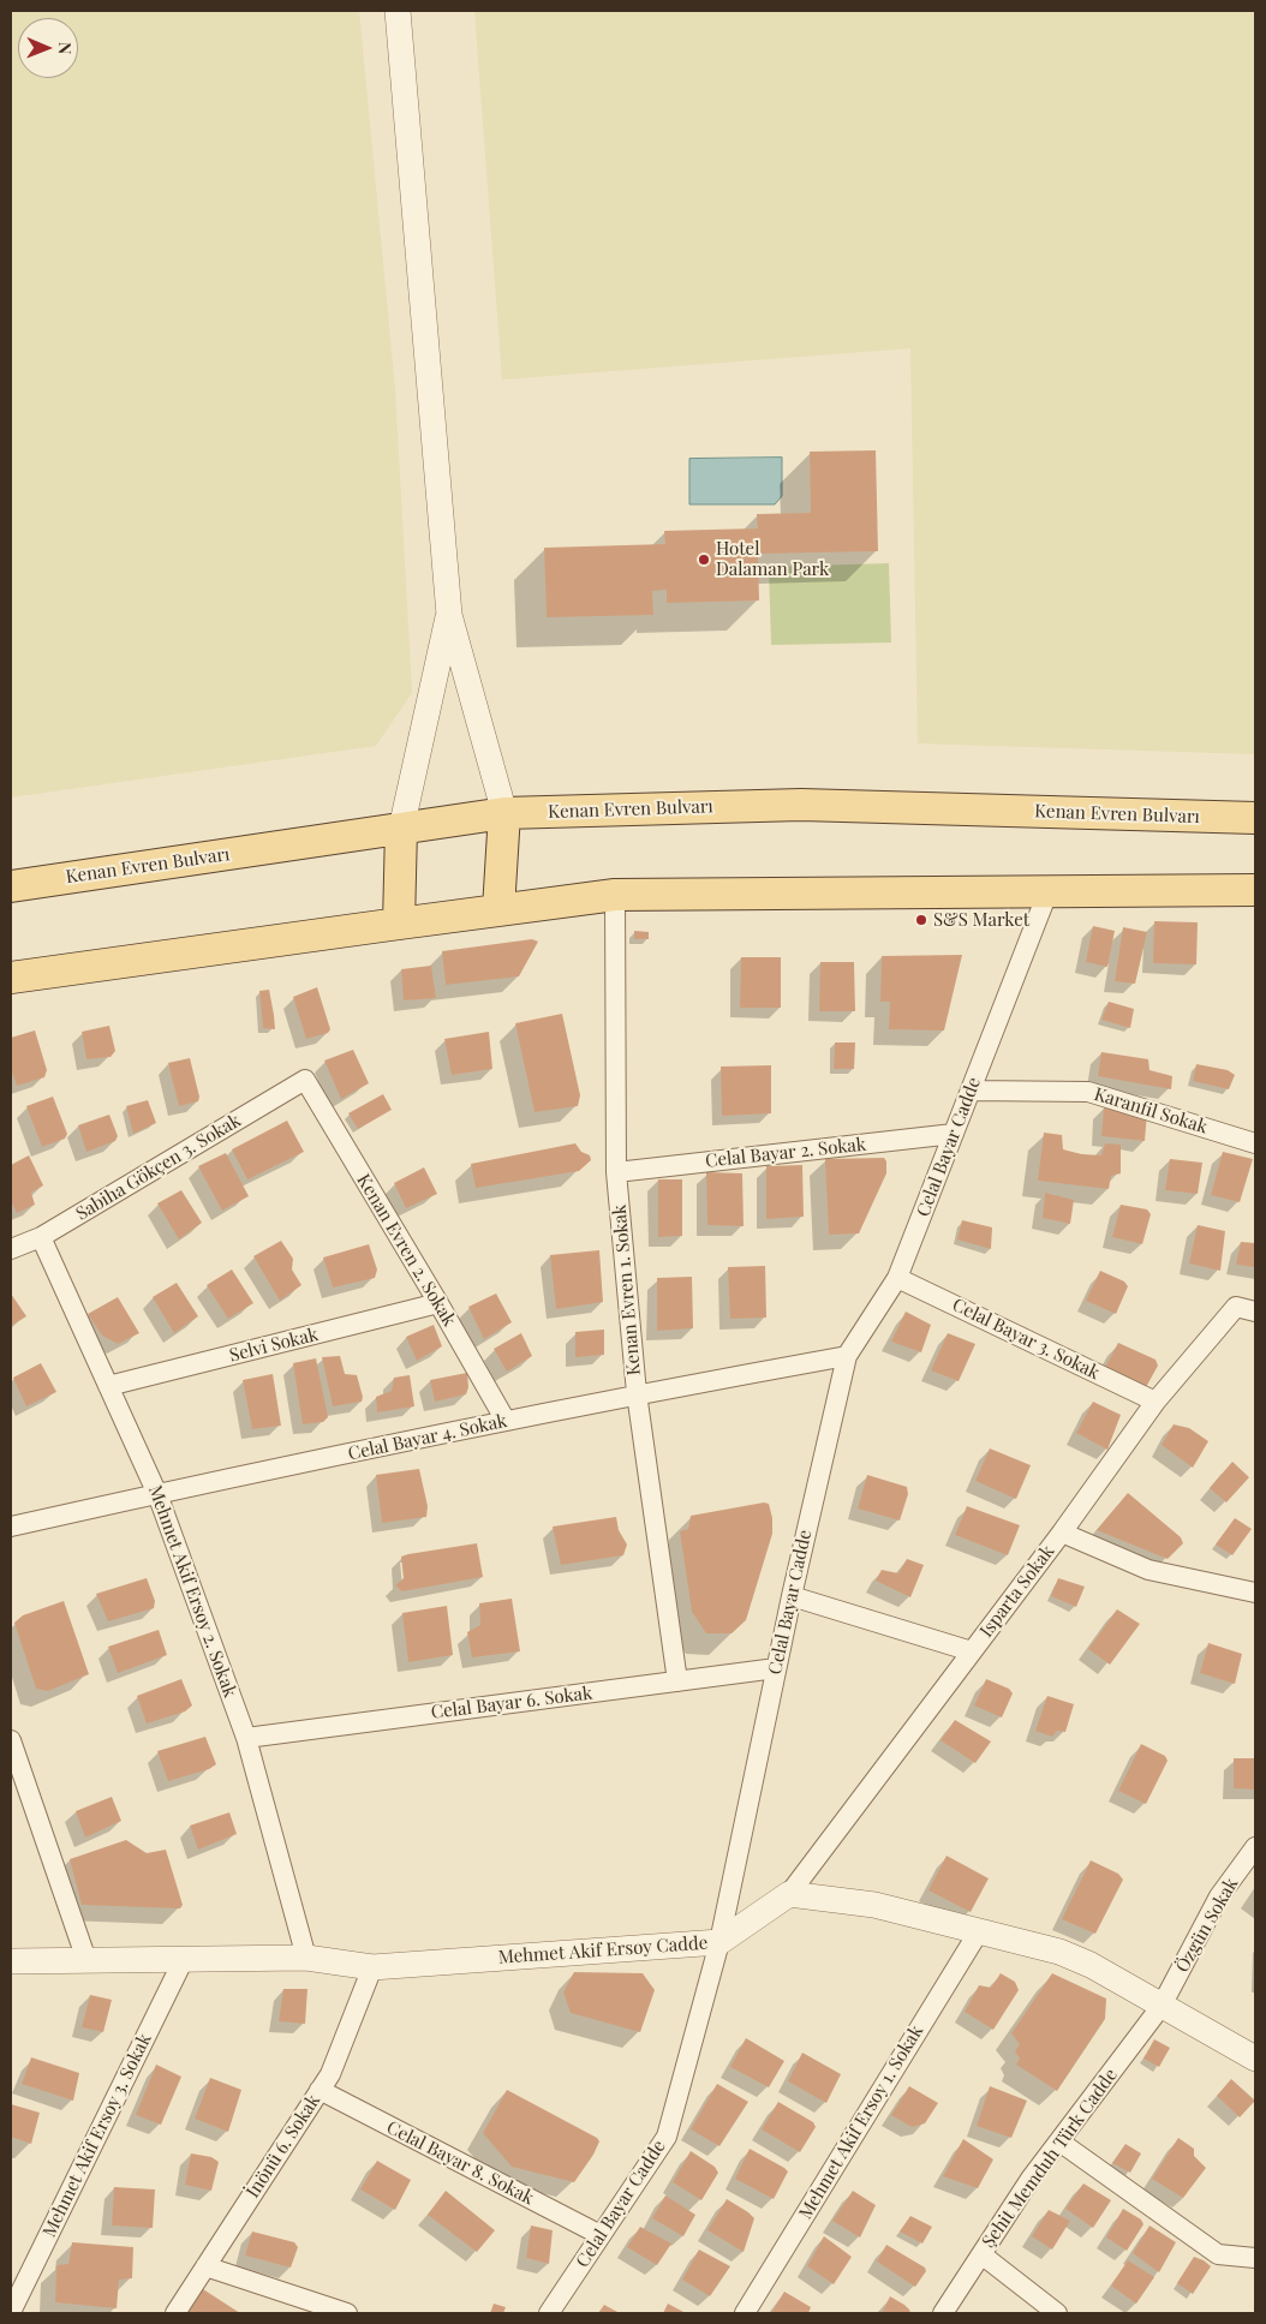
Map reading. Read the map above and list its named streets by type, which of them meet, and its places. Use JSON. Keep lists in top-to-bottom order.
{
  "streets": {
    "main road": ["Kenan Evren Bulvarı"],
    "street": [
      "Karanfil Sokak",
      "Celal Bayar Cadde",
      "Celal Bayar 2. Sokak",
      "Sabiha Gökçen 3. Sokak",
      "Kenan Evren 2. Sokak",
      "Kenan Evren 1. Sokak",
      "Celal Bayar 3. Sokak",
      "Selvi Sokak",
      "Celal Bayar 4. Sokak",
      "Mehmet Akif Ersoy 2. Sokak",
      "Isparta Sokak",
      "Celal Bayar 6. Sokak",
      "Özgün Sokak",
      "Mehmet Akif Ersoy Cadde",
      "Mehmet Akif Ersoy 1. Sokak",
      "Mehmet Akif Ersoy 3. Sokak",
      "İnönü 6. Sokak",
      "Şehit Memduh Türk Cadde",
      "Celal Bayar 8. Sokak"
    ]
  },
  "crossings": [
    ["Karanfil Sokak", "Celal Bayar Cadde"],
    ["Celal Bayar Cadde", "Celal Bayar 2. Sokak"],
    ["Celal Bayar Cadde", "Celal Bayar 3. Sokak"],
    ["Celal Bayar Cadde", "Celal Bayar 4. Sokak"],
    ["Celal Bayar Cadde", "Celal Bayar 6. Sokak"],
    ["Celal Bayar Cadde", "Mehmet Akif Ersoy Cadde"],
    ["Celal Bayar Cadde", "Celal Bayar 8. Sokak"],
    ["Celal Bayar 2. Sokak", "Kenan Evren 1. Sokak"],
    ["Sabiha Gökçen 3. Sokak", "Kenan Evren 2. Sokak"],
    ["Sabiha Gökçen 3. Sokak", "Mehmet Akif Ersoy 2. Sokak"],
    ["Kenan Evren 2. Sokak", "Selvi Sokak"],
    ["Kenan Evren 2. Sokak", "Celal Bayar 4. Sokak"],
    ["Kenan Evren 1. Sokak", "Celal Bayar 4. Sokak"],
    ["Kenan Evren 1. Sokak", "Celal Bayar 6. Sokak"],
    ["Celal Bayar 3. Sokak", "Isparta Sokak"],
    ["Selvi Sokak", "Mehmet Akif Ersoy 2. Sokak"],
    ["Celal Bayar 4. Sokak", "Mehmet Akif Ersoy 2. Sokak"],
    ["Mehmet Akif Ersoy 2. Sokak", "Celal Bayar 6. Sokak"],
    ["Mehmet Akif Ersoy 2. Sokak", "Mehmet Akif Ersoy Cadde"],
    ["Isparta Sokak", "Mehmet Akif Ersoy Cadde"],
    ["Özgün Sokak", "Şehit Memduh Türk Cadde"],
    ["Mehmet Akif Ersoy Cadde", "Mehmet Akif Ersoy 3. Sokak"],
    ["Mehmet Akif Ersoy Cadde", "İnönü 6. Sokak"],
    ["İnönü 6. Sokak", "Celal Bayar 8. Sokak"]
  ],
  "places": ["Hotel Dalaman Park", "S&S Market"],
  "north": "right"
}
